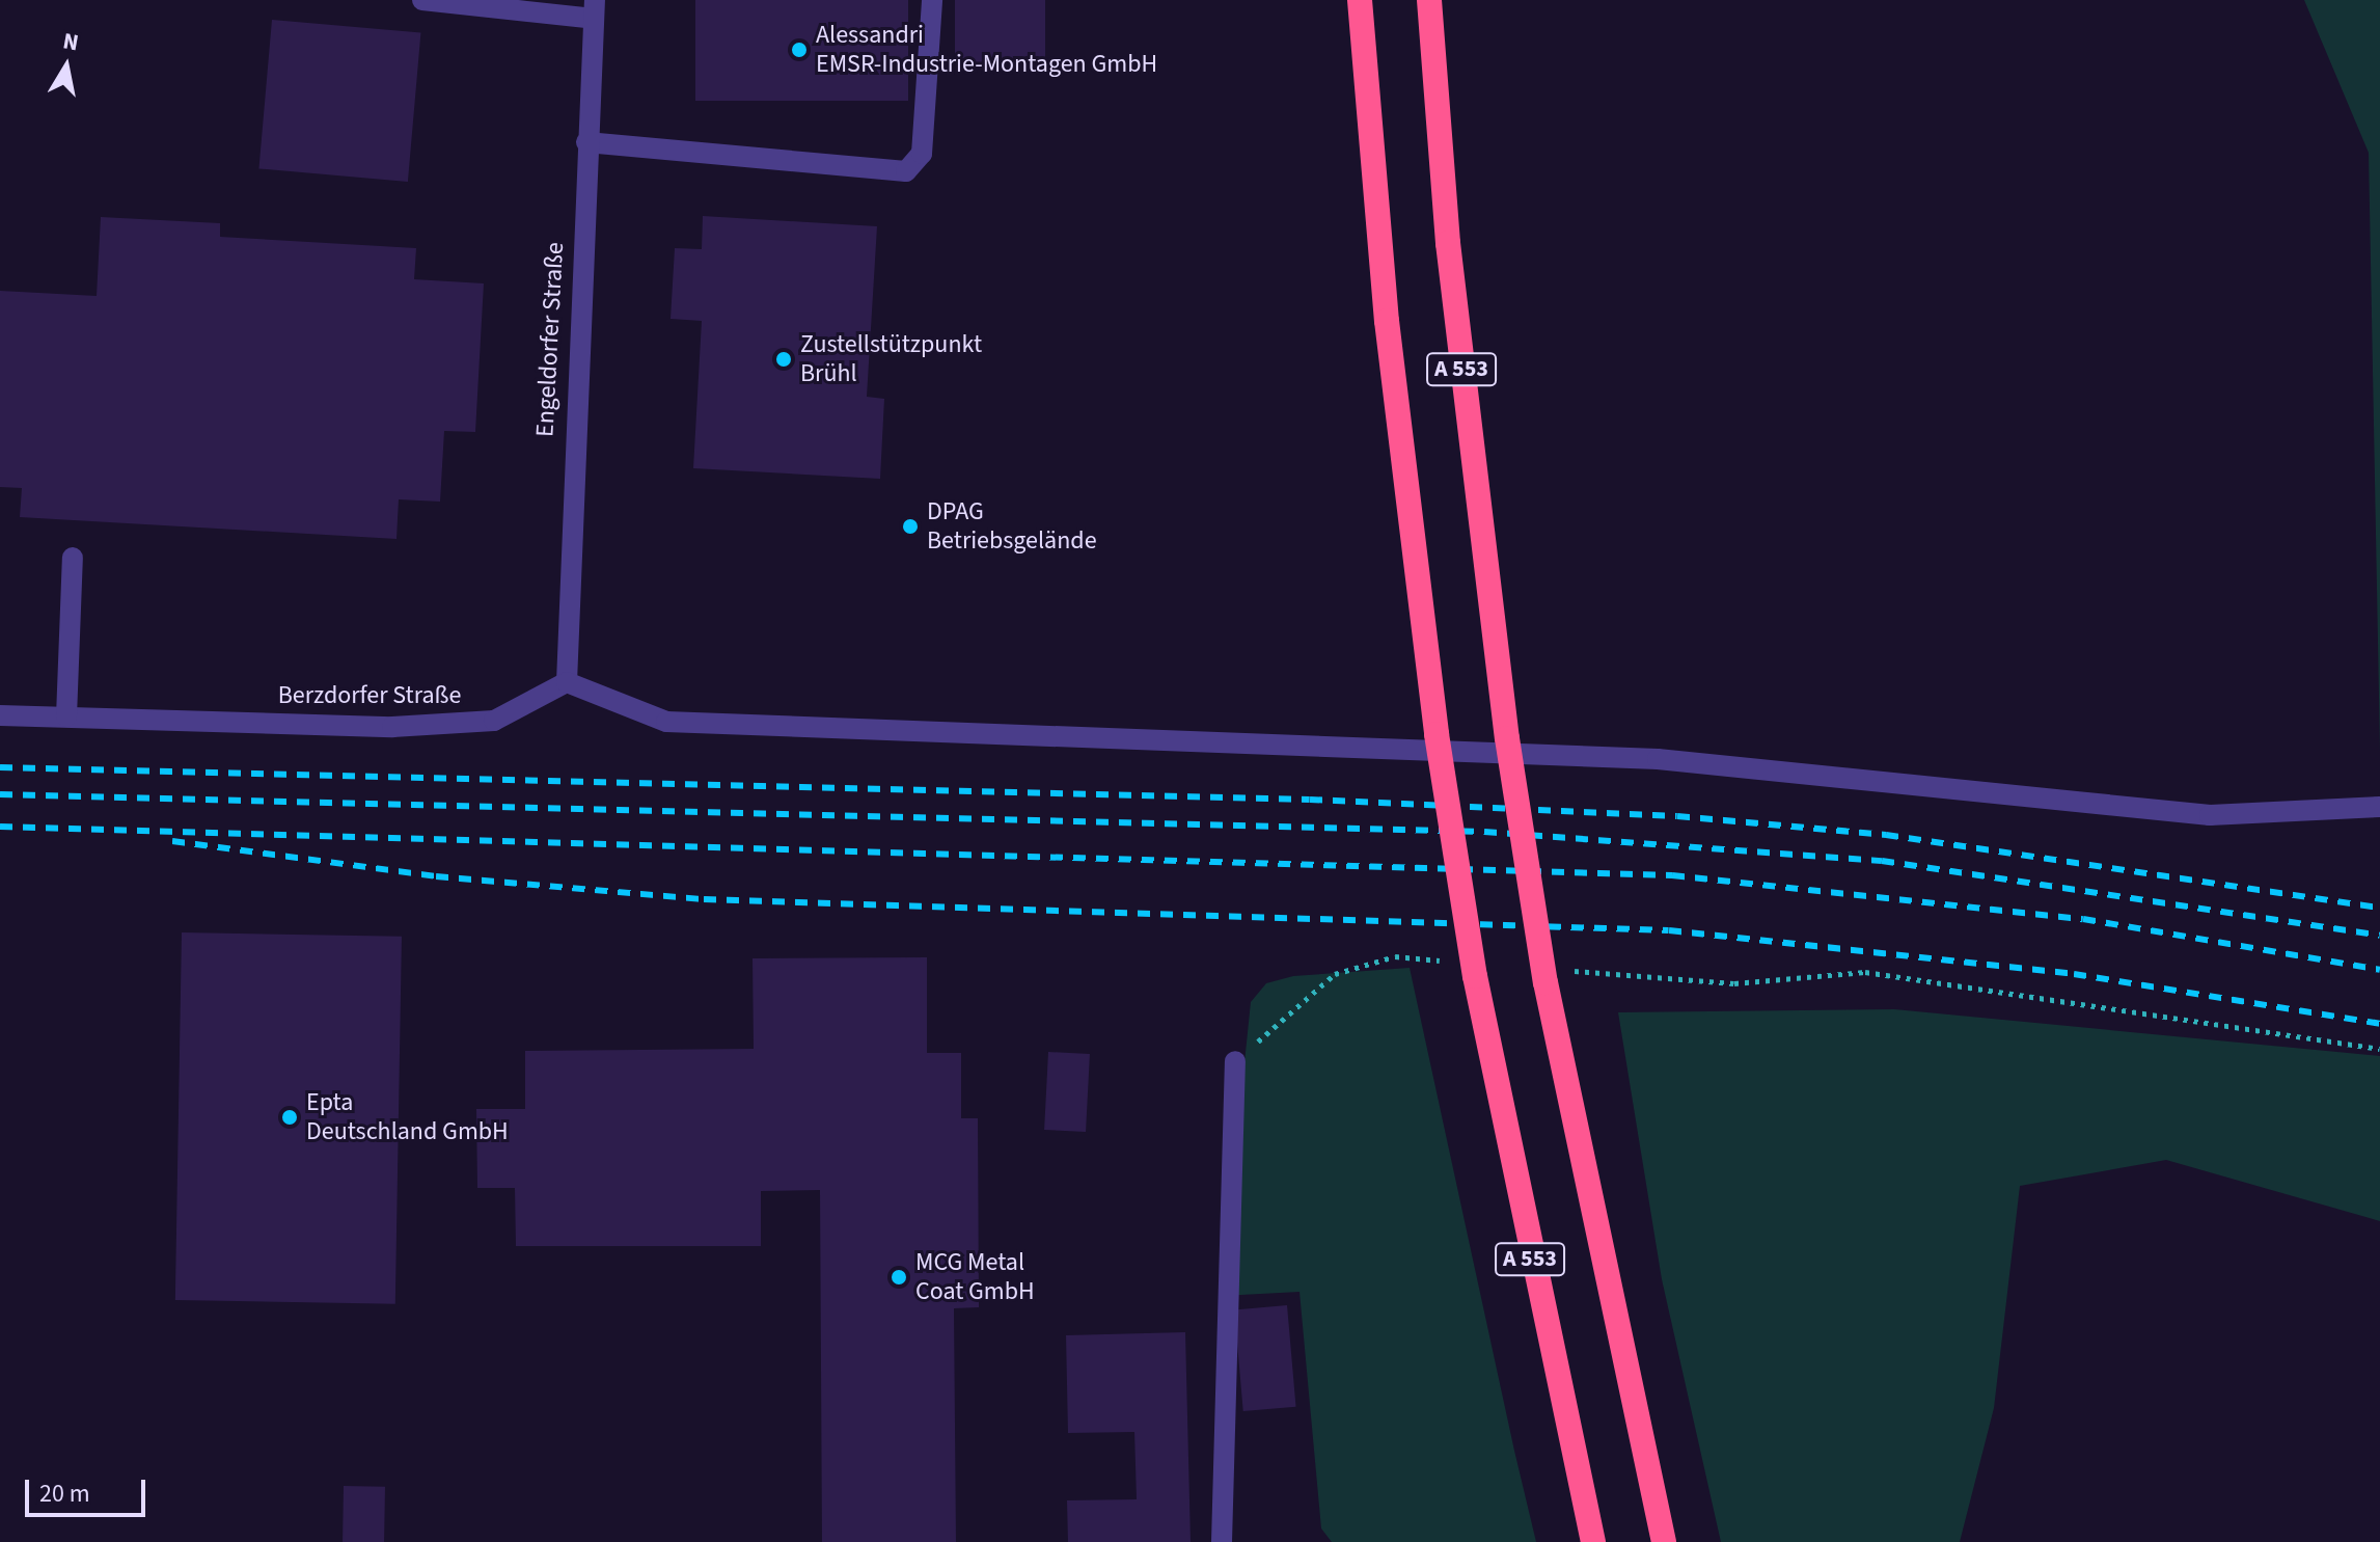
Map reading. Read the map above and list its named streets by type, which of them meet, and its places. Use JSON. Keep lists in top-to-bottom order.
{
  "streets": {
    "highway": ["A 553"],
    "street": ["Engeldorfer Straße", "Berzdorfer Straße"]
  },
  "crossings": [
    ["Engeldorfer Straße", "Berzdorfer Straße"]
  ],
  "places": [
    "Alessandri EMSR-Industrie-Montagen GmbH",
    "Zustellstützpunkt Brühl",
    "DPAG Betriebsgelände",
    "Epta Deutschland GmbH",
    "MCG Metal Coat GmbH"
  ],
  "scale_bar": "20 m",
  "north": "top"
}
